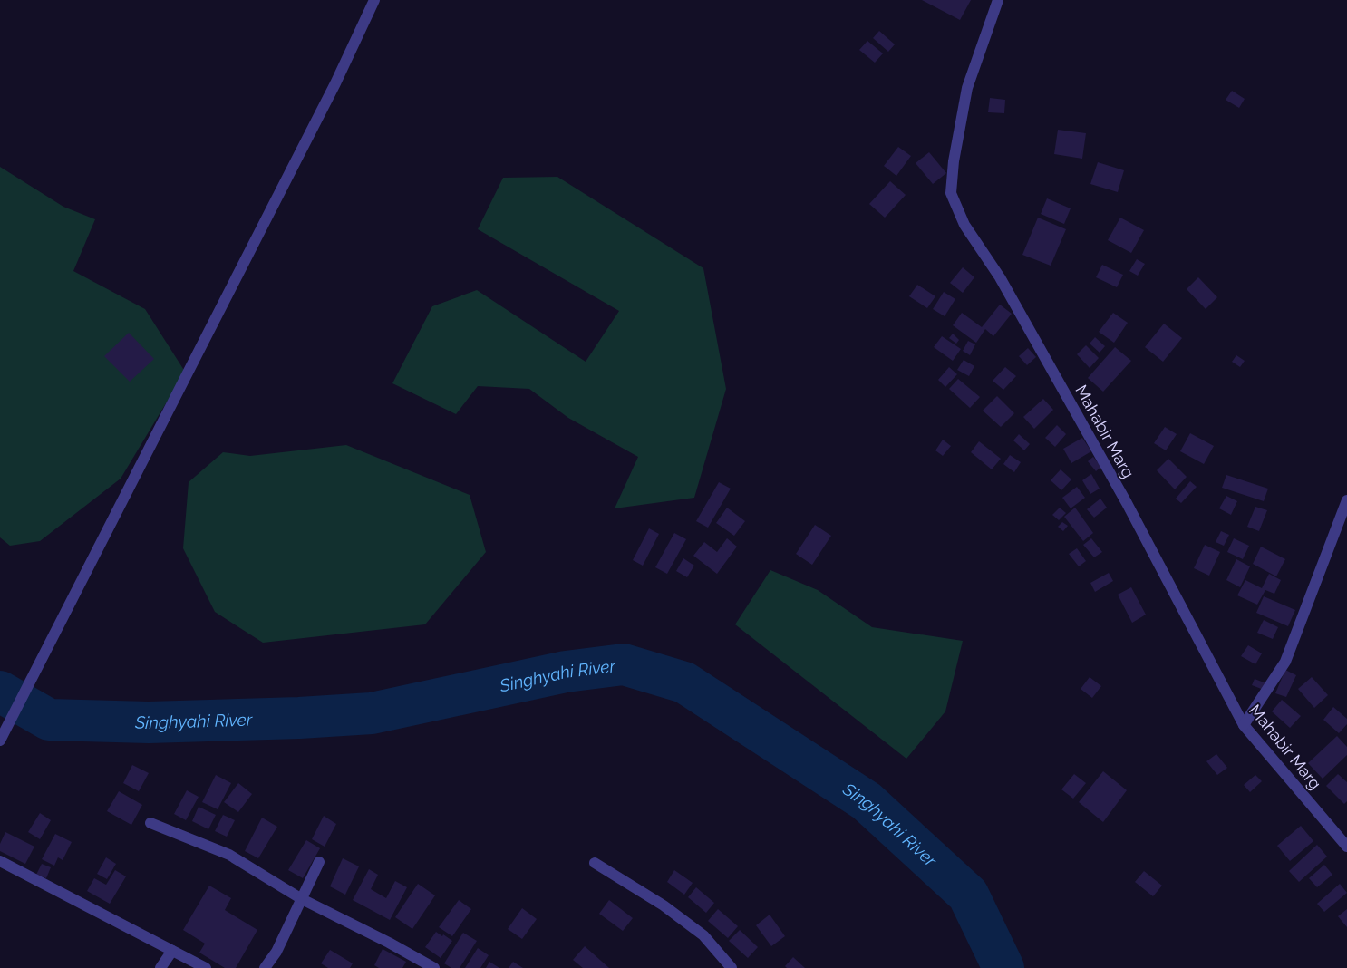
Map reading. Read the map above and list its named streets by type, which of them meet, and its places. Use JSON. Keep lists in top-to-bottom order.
{
  "streets": {
    "street": ["Mahabir Marg"]
  },
  "water": ["Singhyahi River"]
}
